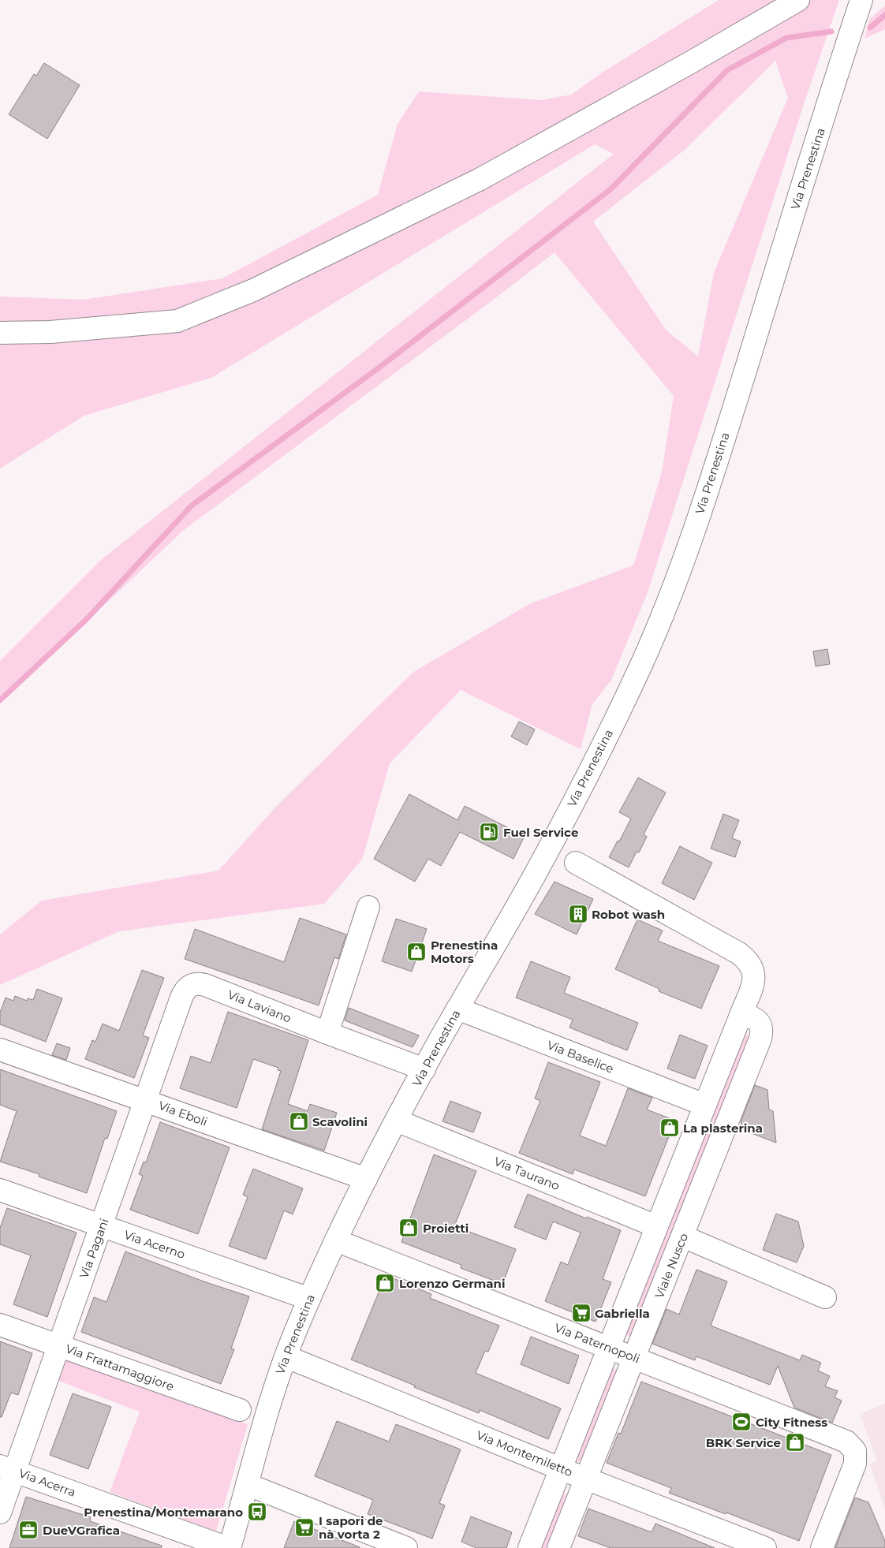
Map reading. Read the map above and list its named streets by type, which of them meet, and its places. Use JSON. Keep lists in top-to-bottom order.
{
  "streets": {
    "street": [
      "Via Prenestina",
      "Via Laviano",
      "Via Baselice",
      "Via Eboli",
      "Via Taurano",
      "Via Acerno",
      "Via Pagani",
      "Viale Nusco",
      "Via Paternopoli",
      "Via Frattamaggiore",
      "Via Montemiletto",
      "Via Acerra"
    ]
  },
  "crossings": [
    ["Via Prenestina", "Via Laviano"],
    ["Via Prenestina", "Via Baselice"],
    ["Via Prenestina", "Via Eboli"],
    ["Via Prenestina", "Via Taurano"],
    ["Via Prenestina", "Via Acerno"],
    ["Via Prenestina", "Via Paternopoli"],
    ["Via Prenestina", "Via Montemiletto"],
    ["Via Prenestina", "Via Acerra"],
    ["Via Laviano", "Via Pagani"],
    ["Via Eboli", "Via Pagani"],
    ["Via Acerno", "Via Pagani"],
    ["Via Pagani", "Via Frattamaggiore"],
    ["Via Pagani", "Via Acerra"],
    ["Viale Nusco", "Via Paternopoli"],
    ["Viale Nusco", "Via Montemiletto"]
  ],
  "places": {
    "fuel station": ["Fuel Service"],
    "building": ["Robot wash"],
    "shop": [
      "Prenestina Motors",
      "Scavolini",
      "La plasterina",
      "Proietti",
      "Lorenzo Germani",
      "BRK Service"
    ],
    "supermarket": ["Gabriella", "I sapori de nà vorta 2"],
    "sports": ["City Fitness"],
    "bus stop": ["Prenestina/Montemarano"],
    "office": ["DueVGrafica"]
  }
}
